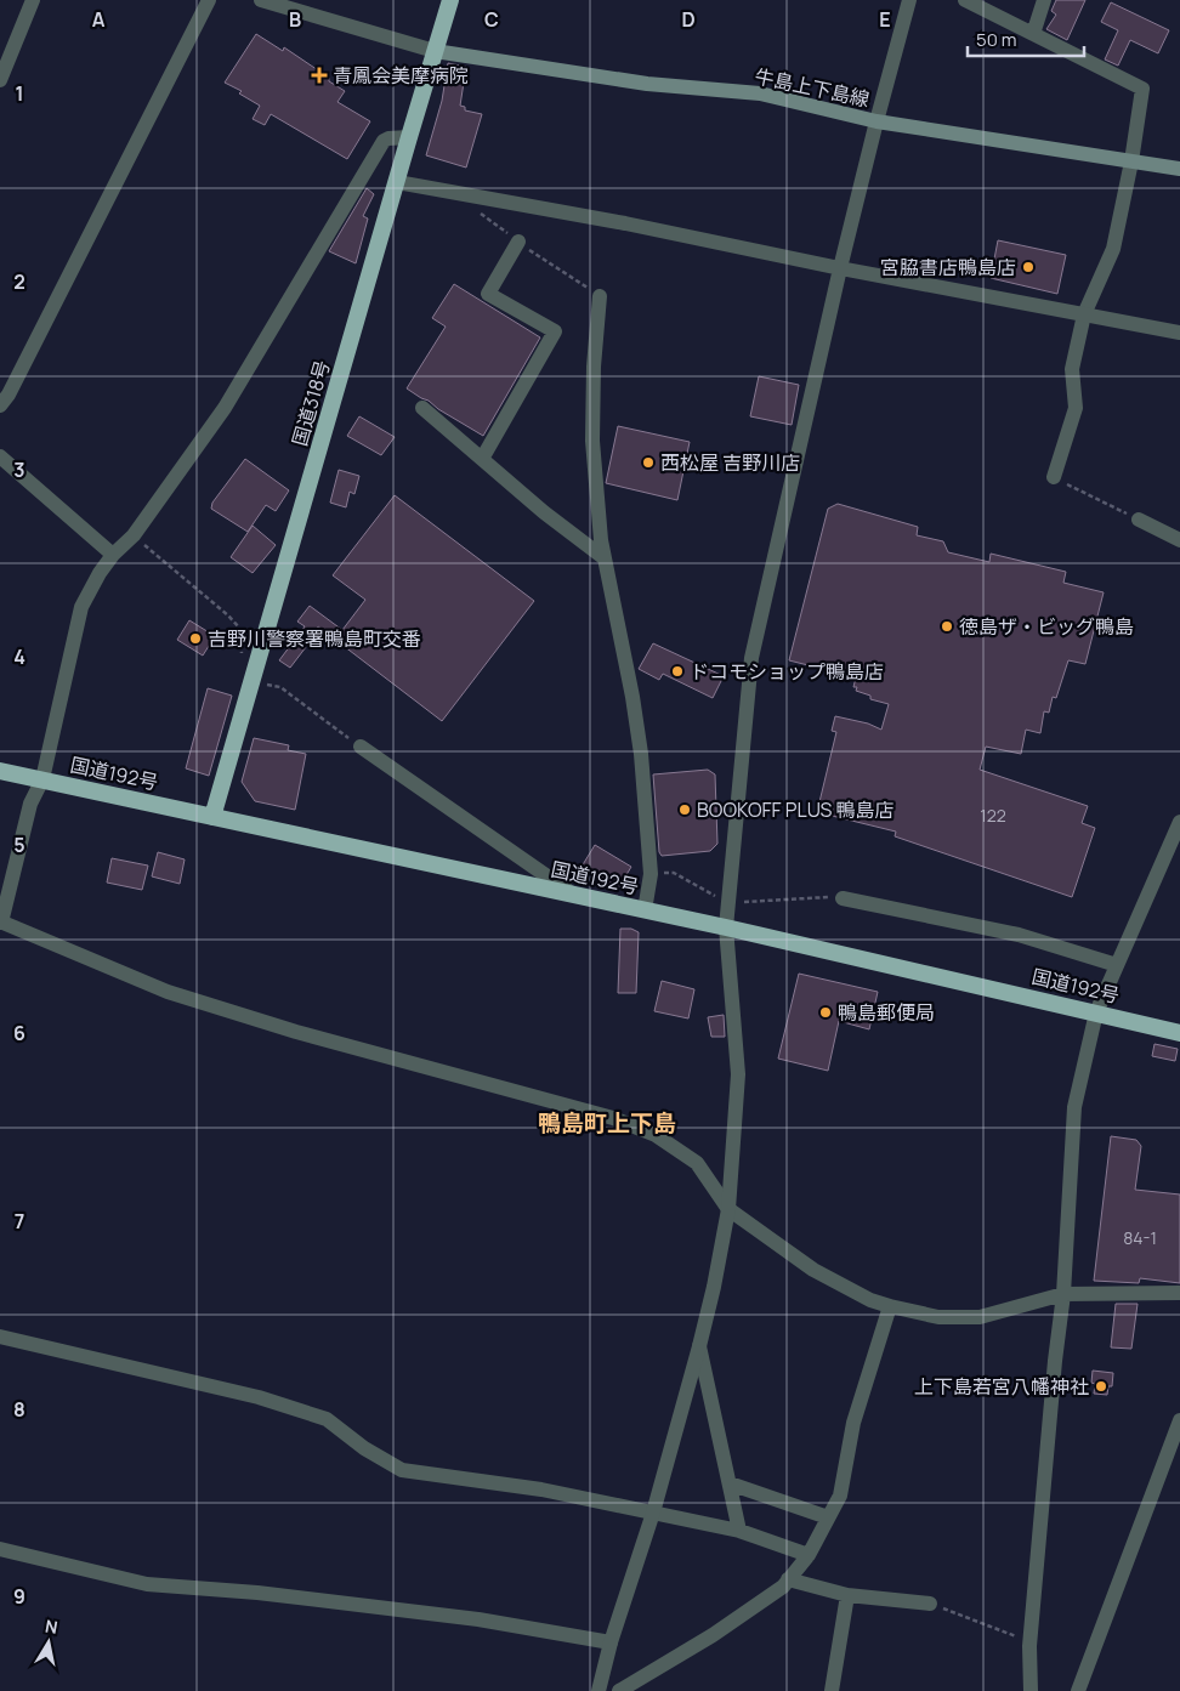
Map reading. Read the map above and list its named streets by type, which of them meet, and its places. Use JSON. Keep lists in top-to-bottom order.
{
  "streets": {
    "highway": ["国道318号", "国道192号"],
    "main road": ["牛島上下島線"]
  },
  "crossings": [
    ["牛島上下島線", "国道318号"],
    ["国道318号", "国道192号"]
  ],
  "districts": ["鴨島町上下島"],
  "places": {
    "health": ["青鳳会美摩病院"],
    "other": [
      "宮脇書店鴨島店",
      "西松屋 吉野川店",
      "徳島ザ・ビッグ鴨島",
      "吉野川警察署鴨島町交番",
      "ドコモショップ鴨島店",
      "BOOKOFF PLUS 鴨島店",
      "鴨島郵便局",
      "上下島若宮八幡神社"
    ]
  },
  "house_numbers": ["122", "84-1"],
  "scale_bar": "50 m",
  "north": "top",
  "grid": {
    "columns": [
      "A",
      "B",
      "C",
      "D",
      "E"
    ],
    "rows": [
      "1",
      "2",
      "3",
      "4",
      "5",
      "6",
      "7",
      "8",
      "9"
    ]
  }
}
